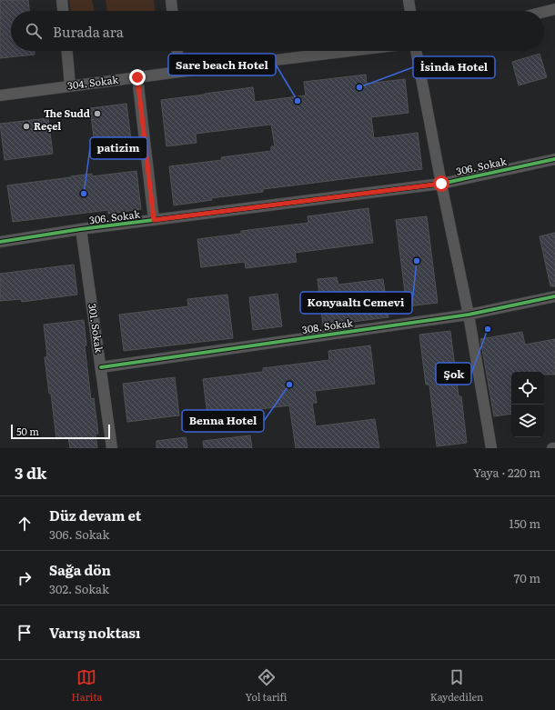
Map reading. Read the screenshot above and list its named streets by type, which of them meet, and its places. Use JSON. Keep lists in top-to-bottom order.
{
  "streets": {
    "street": [
      "304. Sokak",
      "306. Sokak",
      "308. Sokak",
      "301. Sokak"
    ]
  },
  "crossings": [
    ["306. Sokak", "301. Sokak"],
    ["308. Sokak", "301. Sokak"]
  ],
  "places": [
    "İsinda Hotel",
    "Sare beach Hotel",
    "The Sudd",
    "Reçel",
    "patizim",
    "Konyaaltı Cemevi",
    "Şok",
    "Benna Hotel"
  ],
  "scale_bar": "50 m",
  "page": {
    "search": "Burada ara",
    "scale": "50 m",
    "heading": ["3 dk", "Yaya · 220 m"],
    "list": [
      ["Düz devam et", "306. Sokak", "150 m"],
      ["Sağa dön", "302. Sokak", "70 m"],
      "Varış noktası"
    ],
    "nav": ["Harita", "Yol tarifi", "Kaydedilen"]
  }
}
